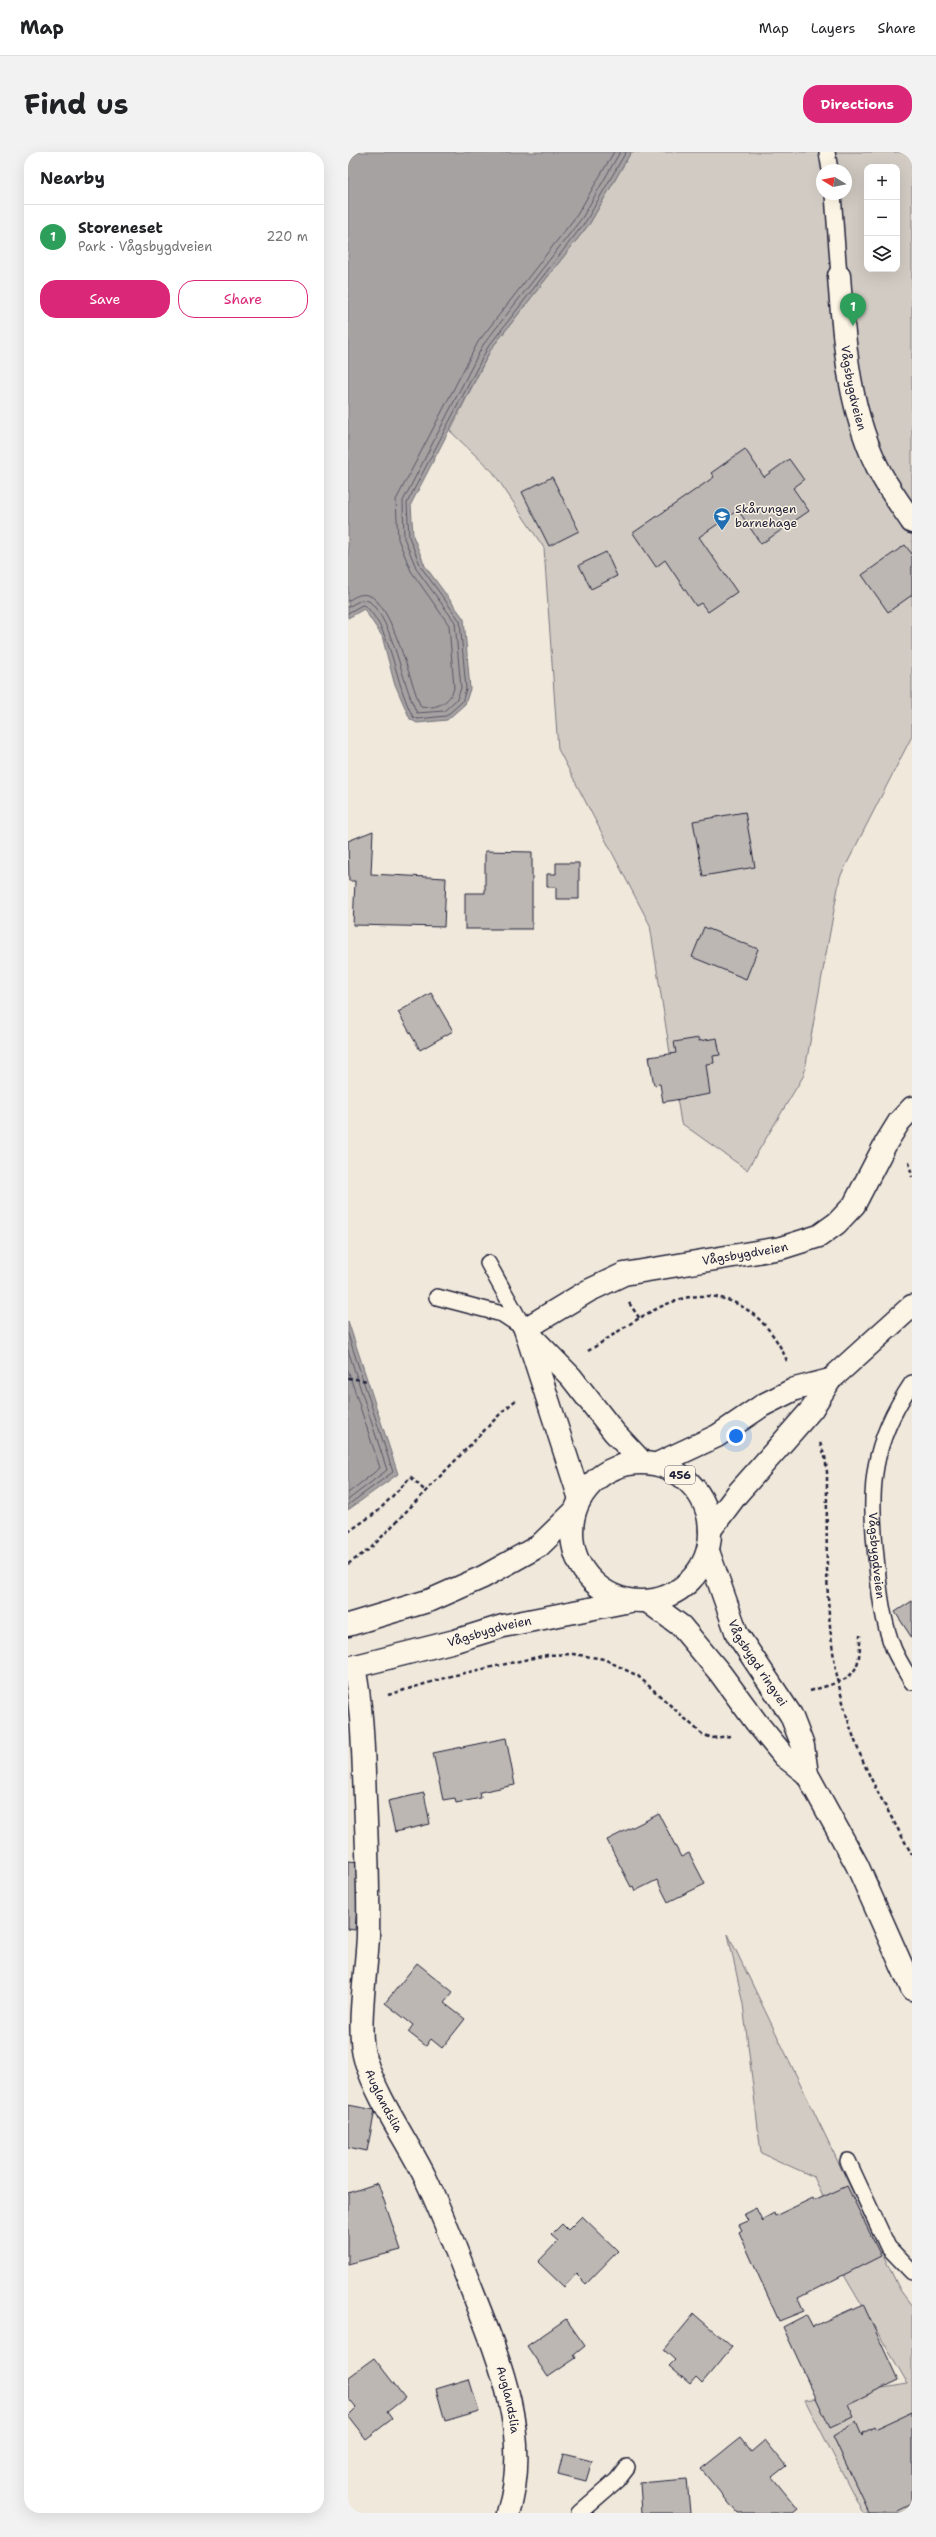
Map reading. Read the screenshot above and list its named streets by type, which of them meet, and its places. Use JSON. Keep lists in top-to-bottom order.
{
  "streets": {
    "street": [
      "Vågsbygdveien",
      "456",
      "Vågsbygd ringvei",
      "Auglandslia"
    ]
  },
  "crossings": [
    ["Vågsbygdveien", "456"],
    ["Vågsbygdveien", "Vågsbygd ringvei"],
    ["Vågsbygdveien", "Auglandslia"],
    ["456", "Vågsbygd ringvei"]
  ],
  "places": {
    "school or university": ["Skårungen barnehage"]
  },
  "north": "left",
  "page": {
    "header": "Map",
    "nav": ["Map", "Layers", "Share"],
    "title": "Find us",
    "buttons": [
      "Directions",
      ["Save", "Share"]
    ],
    "heading": "Nearby",
    "map_buttons": ["+", "−"],
    "list": [
      {
        "mark": "1",
        "name": "Storeneset",
        "note": "Park · Vågsbygdveien",
        "value": "220 m"
      }
    ],
    "pins": "1"
  }
}
